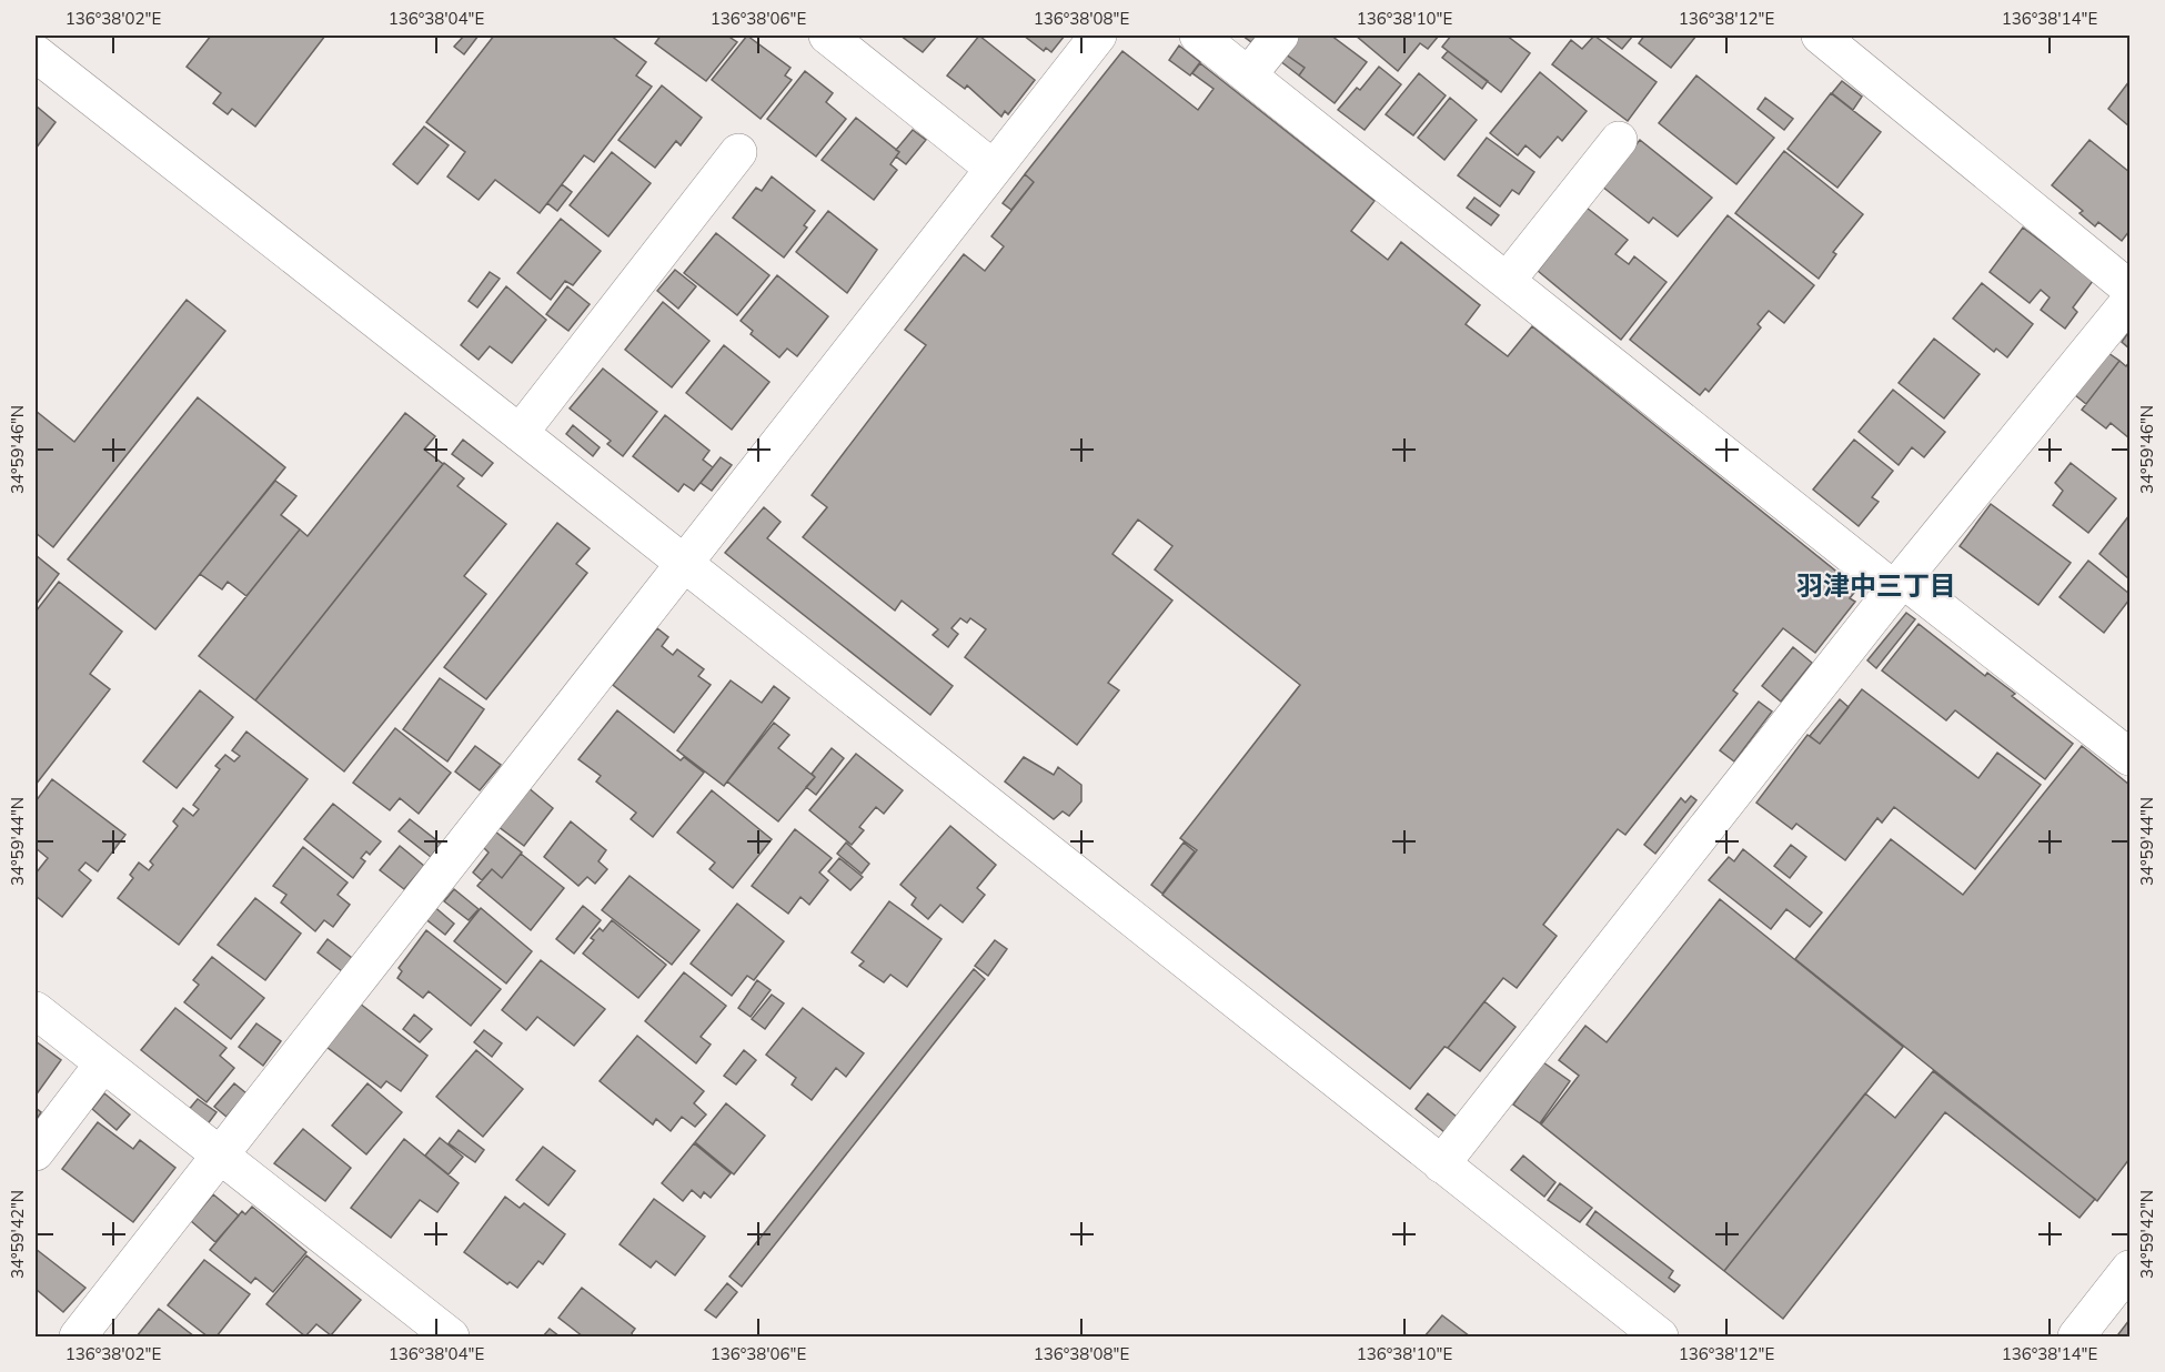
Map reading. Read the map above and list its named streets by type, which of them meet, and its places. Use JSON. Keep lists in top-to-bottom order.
{
  "districts": ["羽津中三丁目"],
  "coordinates": [
    "136°38'02\"E",
    "136°38'04\"E",
    "136°38'06\"E",
    "136°38'08\"E",
    "136°38'10\"E",
    "136°38'12\"E",
    "136°38'14\"E",
    "34°59'46\"N",
    "34°59'44\"N",
    "34°59'42\"N"
  ]
}
